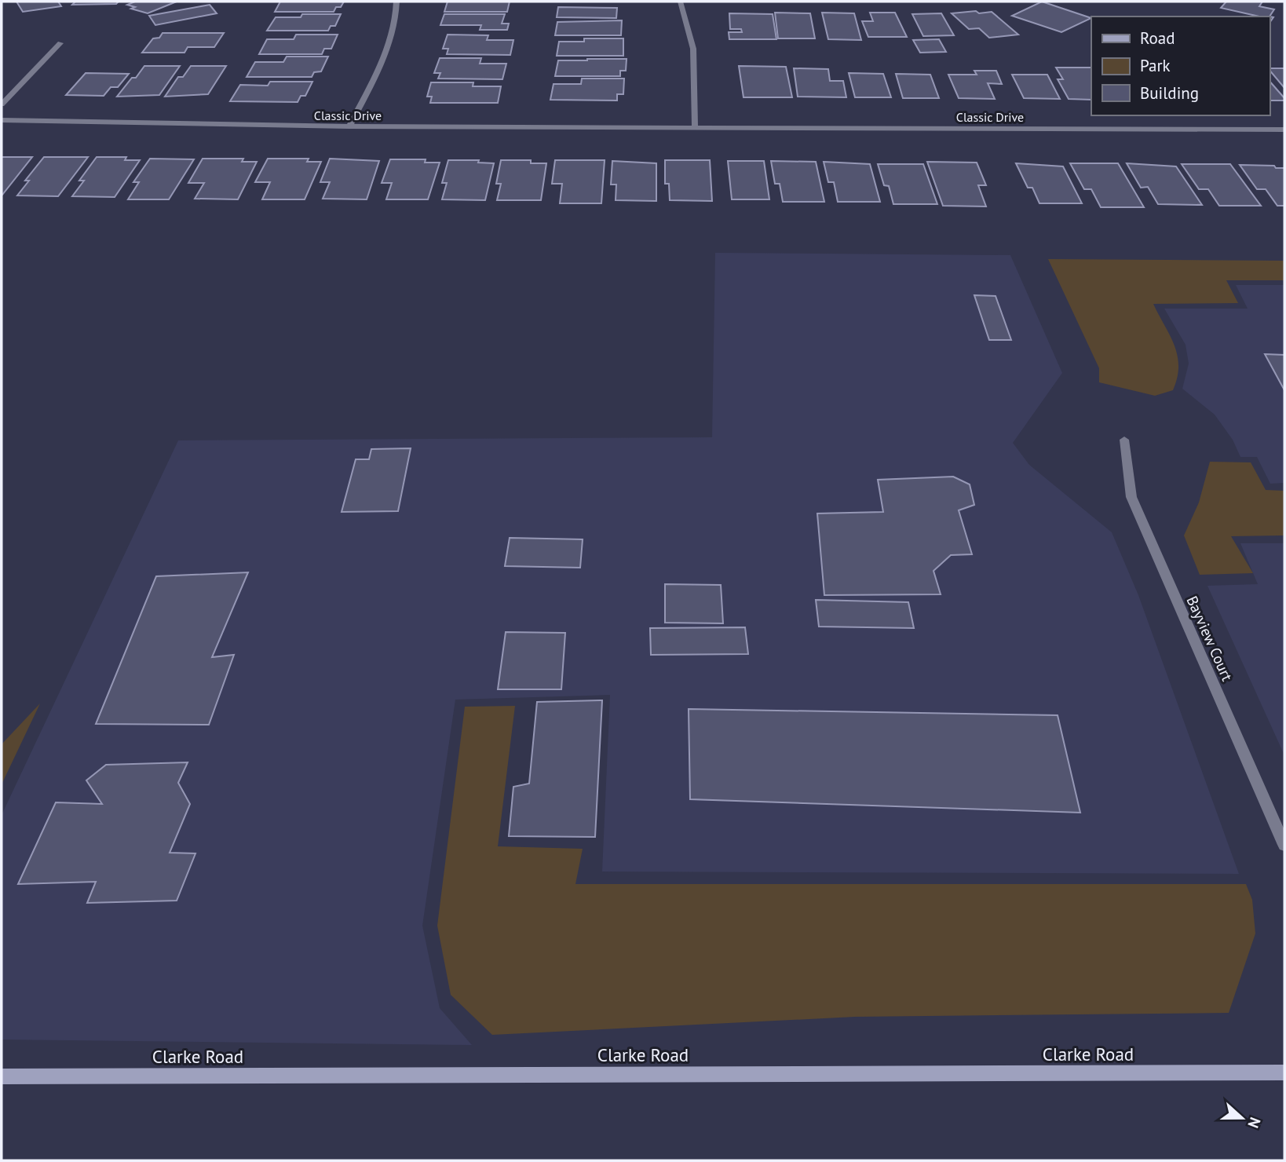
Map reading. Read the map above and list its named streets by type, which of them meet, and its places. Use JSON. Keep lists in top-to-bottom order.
{
  "streets": {
    "main road": ["Clarke Road"],
    "street": ["Classic Drive", "Bayview Court"]
  },
  "legend": ["Road", "Park", "Building"],
  "north": "right"
}
